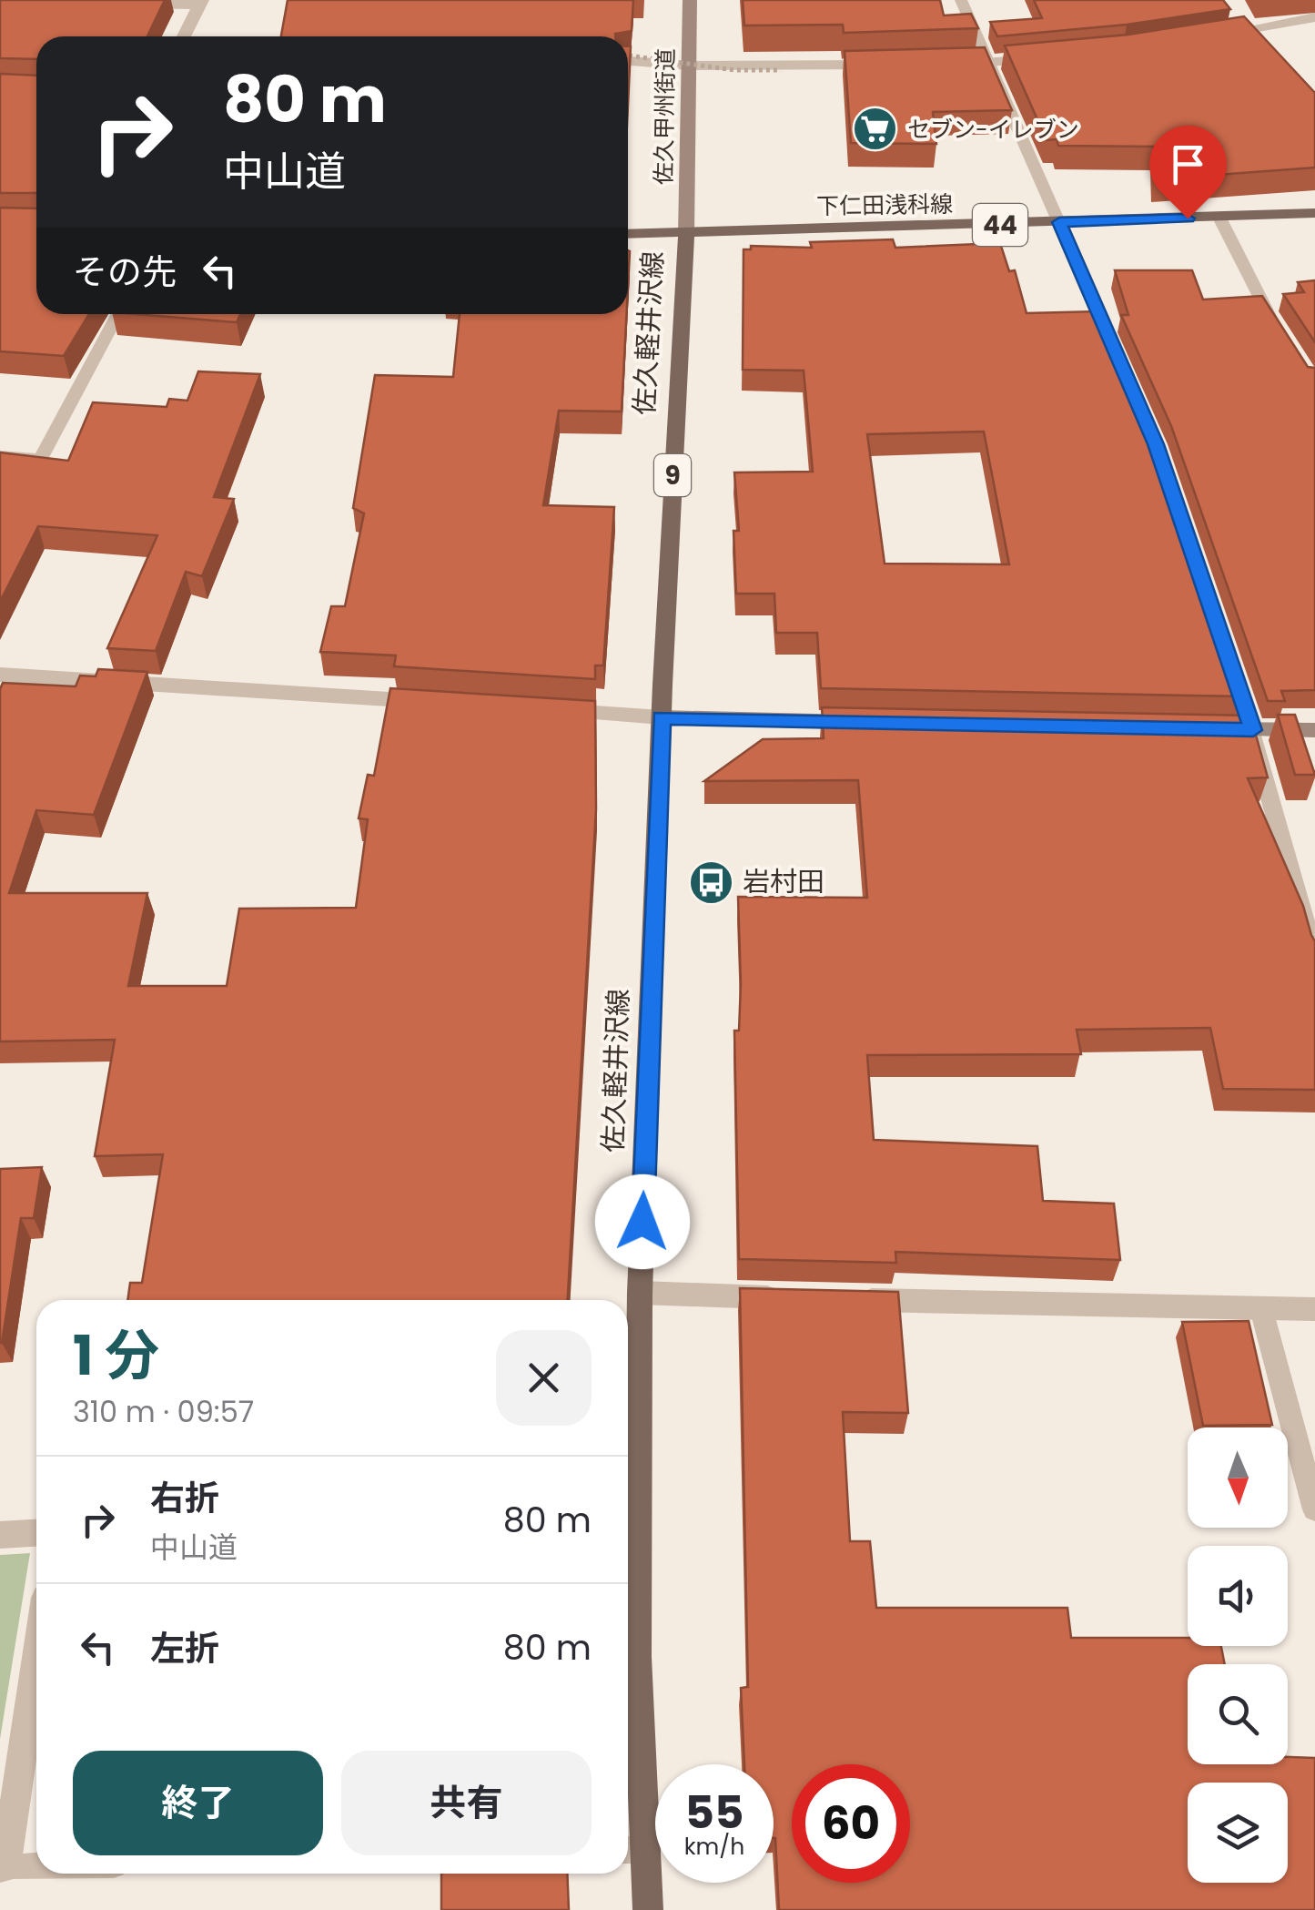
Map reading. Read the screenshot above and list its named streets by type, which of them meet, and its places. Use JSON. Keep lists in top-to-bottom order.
{
  "streets": {
    "main road": [
      "佐久甲州街道",
      "下仁田浅科線",
      "44",
      "佐久軽井沢線",
      "9"
    ]
  },
  "crossings": [
    ["佐久甲州街道", "下仁田浅科線"],
    ["佐久甲州街道", "佐久軽井沢線"],
    ["下仁田浅科線", "佐久軽井沢線"]
  ],
  "places": {
    "supermarket": ["セブン-イレブン"],
    "bus stop": ["岩村田"]
  },
  "north": "bottom",
  "page": {
    "turn": ["80 m", "中山道"],
    "then": "その先",
    "heading": ["1 分", "310 m · 09:57"],
    "list": [
      {
        "name": "右折",
        "note": "中山道",
        "value": "80 m"
      },
      {
        "name": "左折",
        "value": "80 m"
      }
    ],
    "buttons": ["終了", "共有"],
    "speed": "55 km/h",
    "limit": "60"
  }
}
